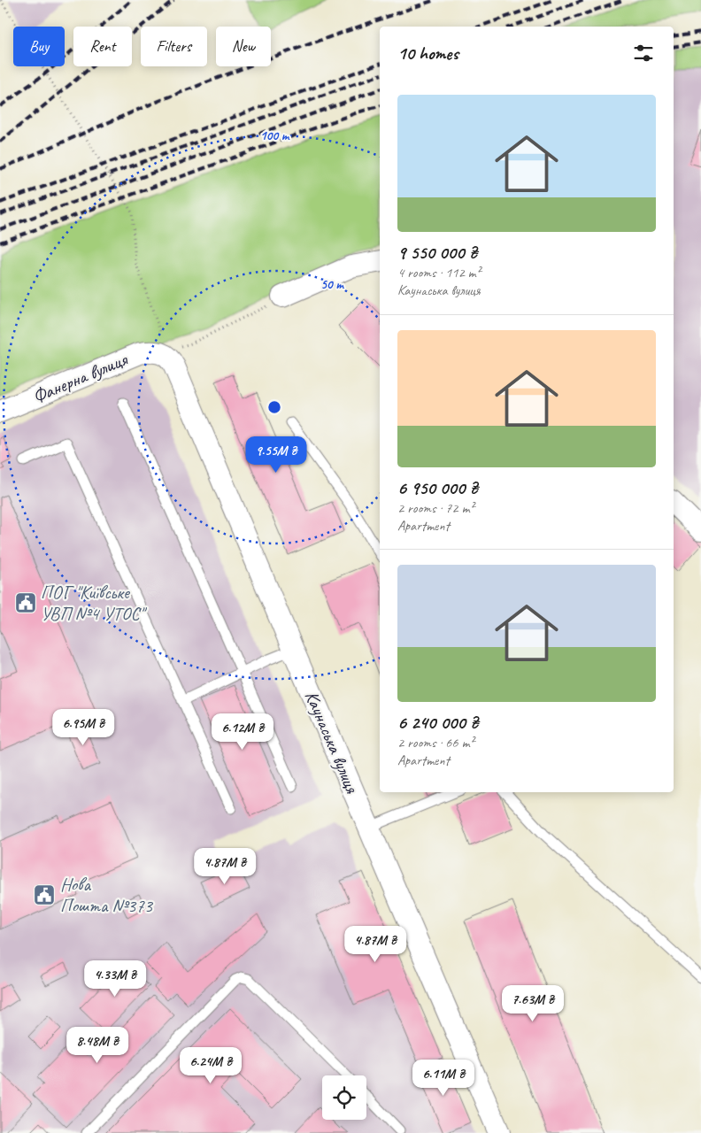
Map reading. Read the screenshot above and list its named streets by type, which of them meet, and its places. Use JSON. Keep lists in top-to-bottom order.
{
  "streets": {
    "street": ["Фанерна вулиця", "Каунаська вулиця"]
  },
  "crossings": [
    ["Фанерна вулиця", "Каунаська вулиця"]
  ],
  "places": {
    "public building": ["ПОГ \"Київське УВП №4 УТОС\"", "Нова Пошта №373"]
  },
  "page": {
    "chip": [
      "Buy",
      "Rent",
      "Filters",
      "New"
    ],
    "heading": "10 homes",
    "list": [
      {
        "name": "9 550 000 ₴",
        "note": "4 rooms · 112 m² · Каунаська вулиця"
      },
      {
        "name": "6 950 000 ₴",
        "note": "2 rooms · 72 m² · Apartment"
      },
      {
        "name": "6 240 000 ₴",
        "note": "2 rooms · 66 m² · Apartment"
      }
    ],
    "price": [
      "9.55M ₴",
      "6.95M ₴",
      "6.12M ₴",
      "4.87M ₴",
      "4.87M ₴",
      "4.33M ₴",
      "7.63M ₴",
      "8.48M ₴",
      "6.24M ₴",
      "6.11M ₴"
    ]
  },
  "rings": ["100 m", "50 m"]
}
